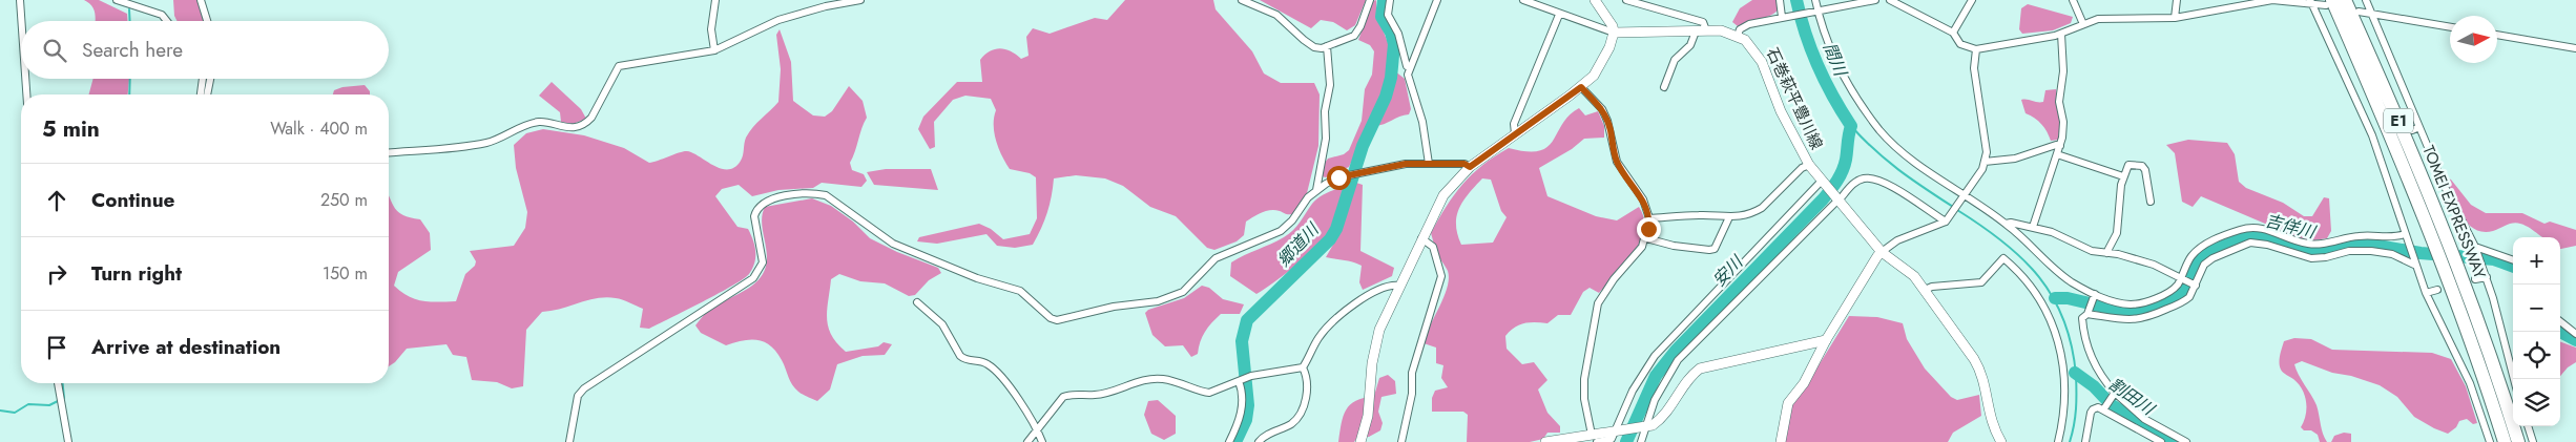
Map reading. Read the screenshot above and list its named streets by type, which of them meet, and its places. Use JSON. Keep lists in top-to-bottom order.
{
  "streets": {
    "highway": ["E1", "TOMEI EXPRESSWAY"],
    "street": ["石巻萩平豊川線"]
  },
  "water": [
    "間川",
    "吉佯川",
    "郷道川",
    "安川",
    "割田川"
  ],
  "north": "right",
  "page": {
    "search": "Search here",
    "heading": ["5 min", "Walk · 400 m"],
    "list": [
      ["Continue", "250 m"],
      ["Turn right", "150 m"],
      "Arrive at destination"
    ],
    "map_buttons": ["+", "−"]
  }
}
